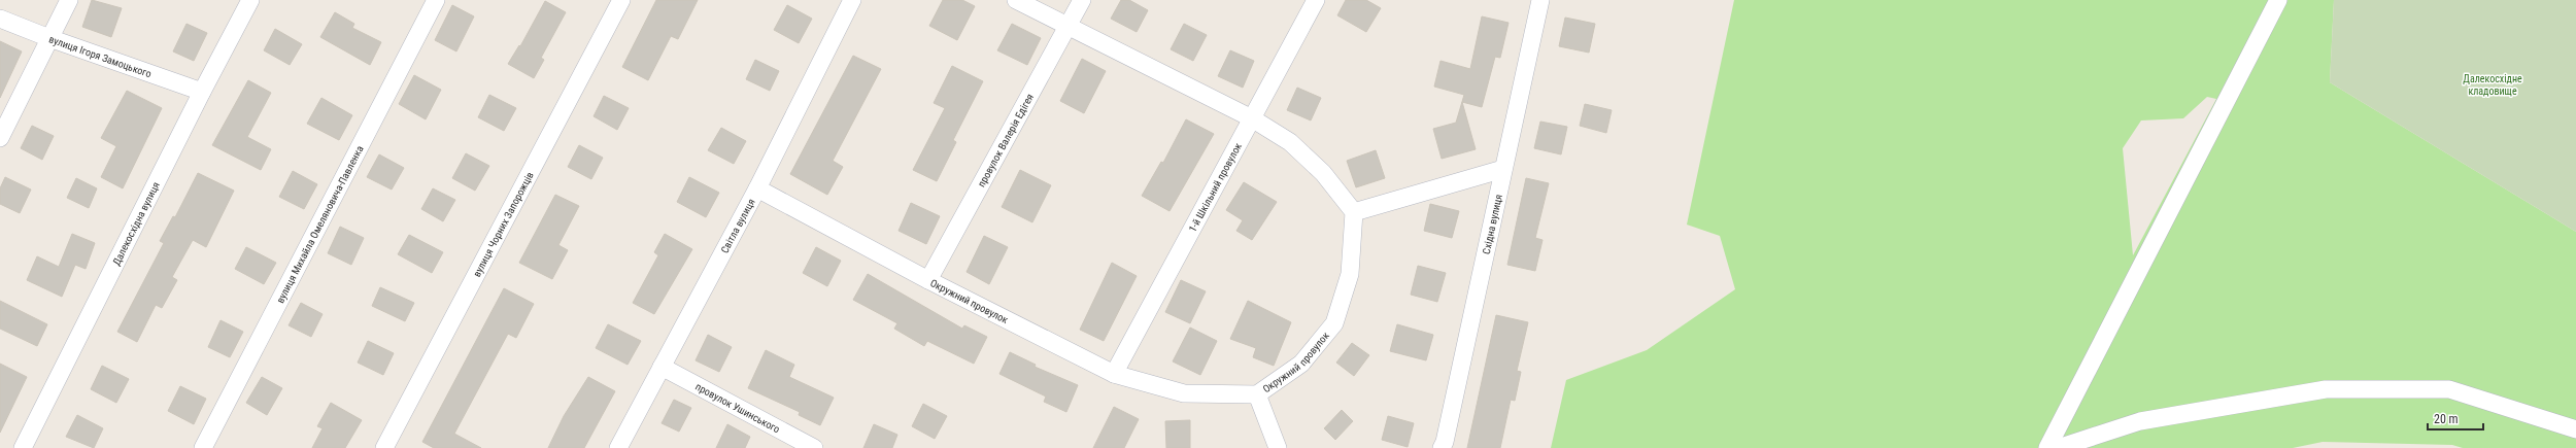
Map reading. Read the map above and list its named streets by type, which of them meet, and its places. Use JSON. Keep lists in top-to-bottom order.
{
  "streets": {
    "street": [
      "вулиця Ігоря Замоцького",
      "провулок Валерія Едігея",
      "1-й Шкільний провулок",
      "Далекосхідна вулиця",
      "вулиця Михайла Омеляновича-Павленка",
      "вулиця Чорних Запорожців",
      "Східна вулиця",
      "Світла вулиця",
      "Окружний провулок",
      "провулок Ушинського"
    ]
  },
  "crossings": [
    ["вулиця Ігоря Замоцького", "Далекосхідна вулиця"],
    ["провулок Валерія Едігея", "Окружний провулок"],
    ["1-й Шкільний провулок", "Окружний провулок"],
    ["Світла вулиця", "Окружний провулок"],
    ["Світла вулиця", "провулок Ушинського"]
  ],
  "parks": ["Далекосхідне кладовище"],
  "scale_bar": "20 m"
}
